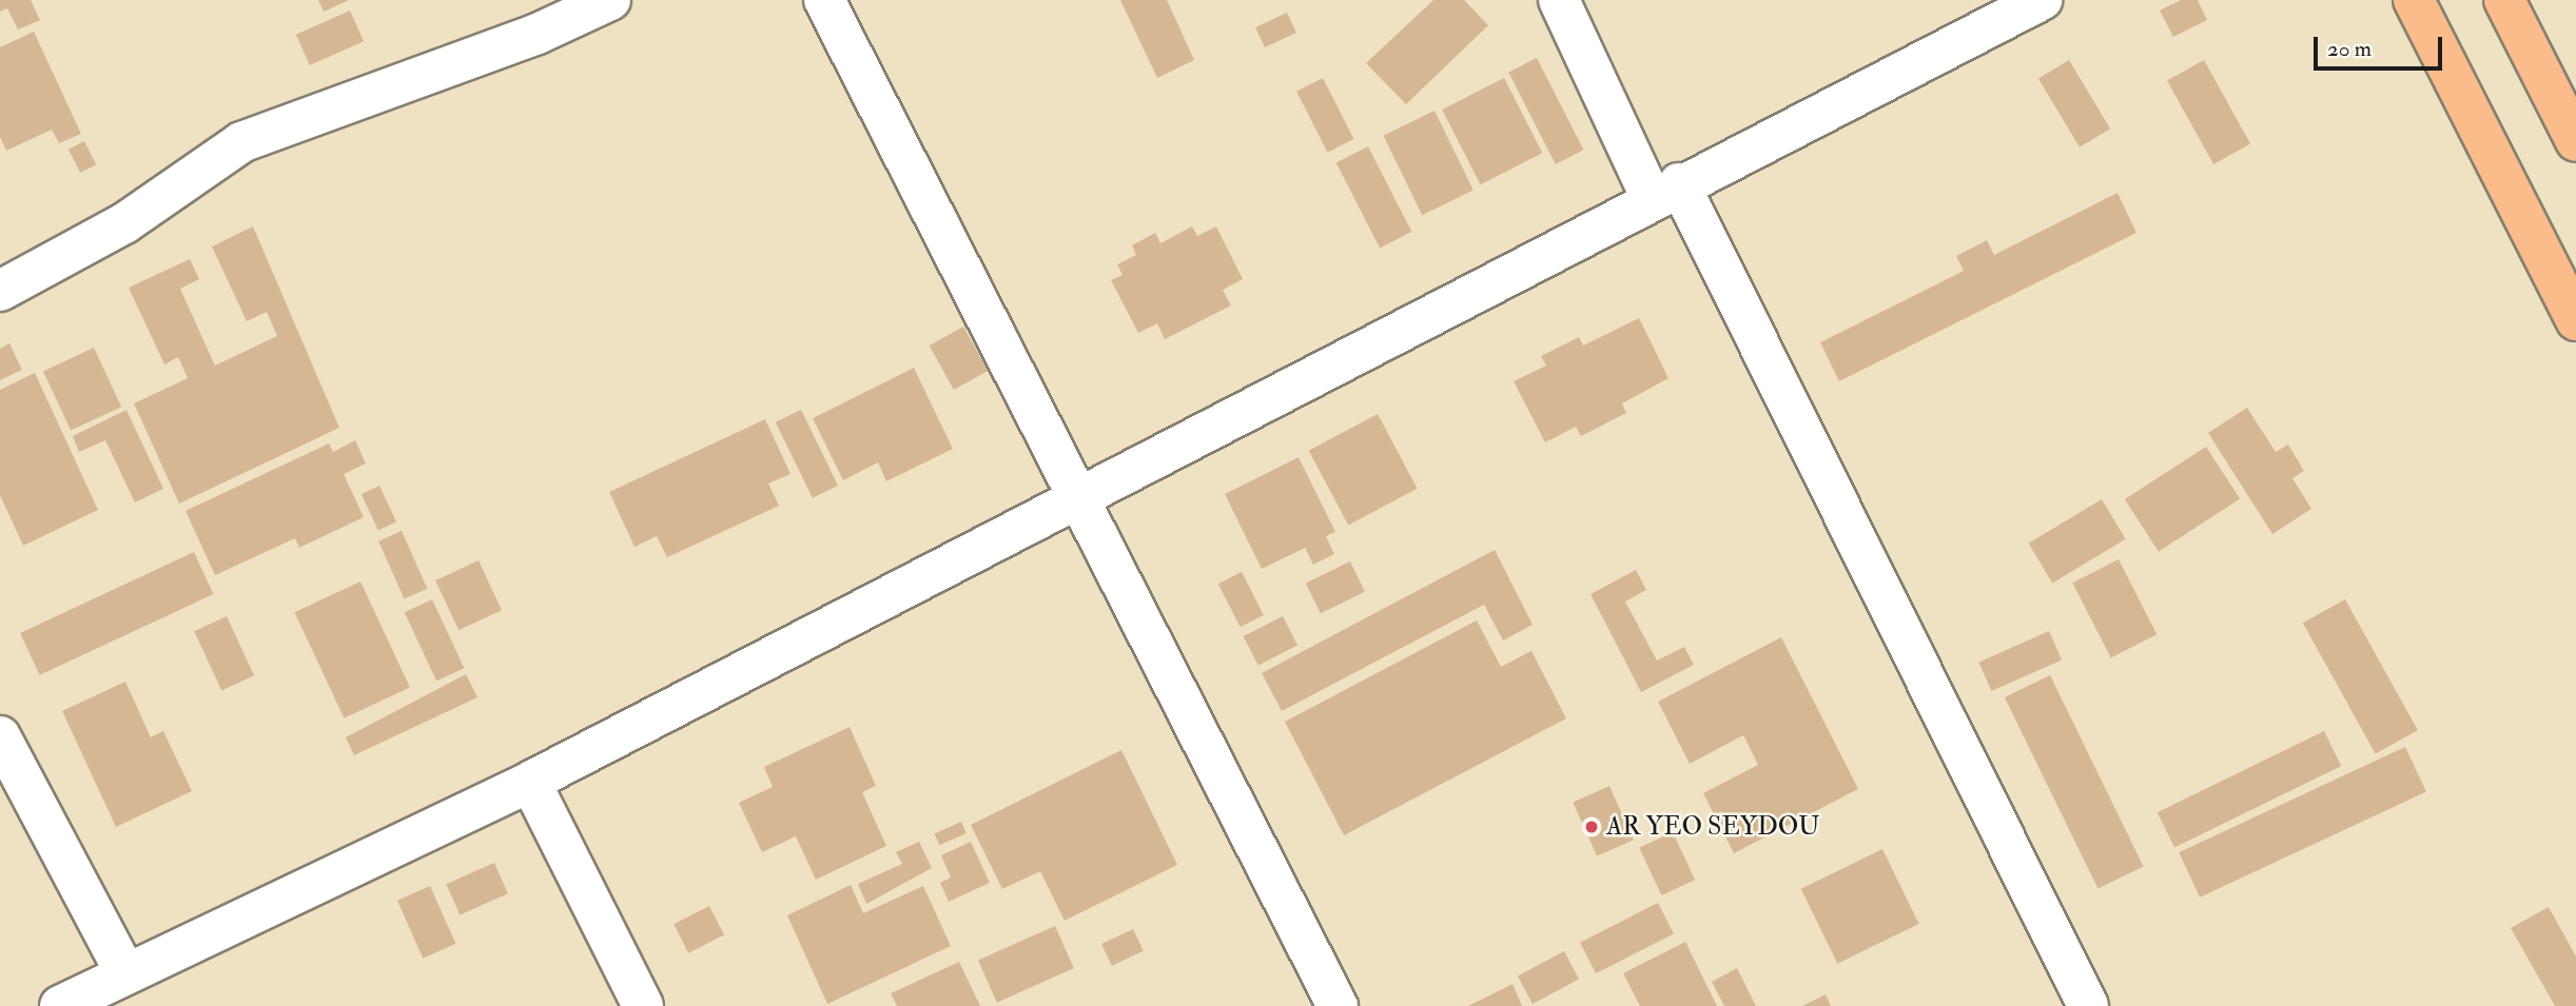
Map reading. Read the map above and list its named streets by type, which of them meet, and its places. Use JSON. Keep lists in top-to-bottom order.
{
  "places": ["AR YEO SEYDOU"],
  "scale_bar": "20 m"
}
